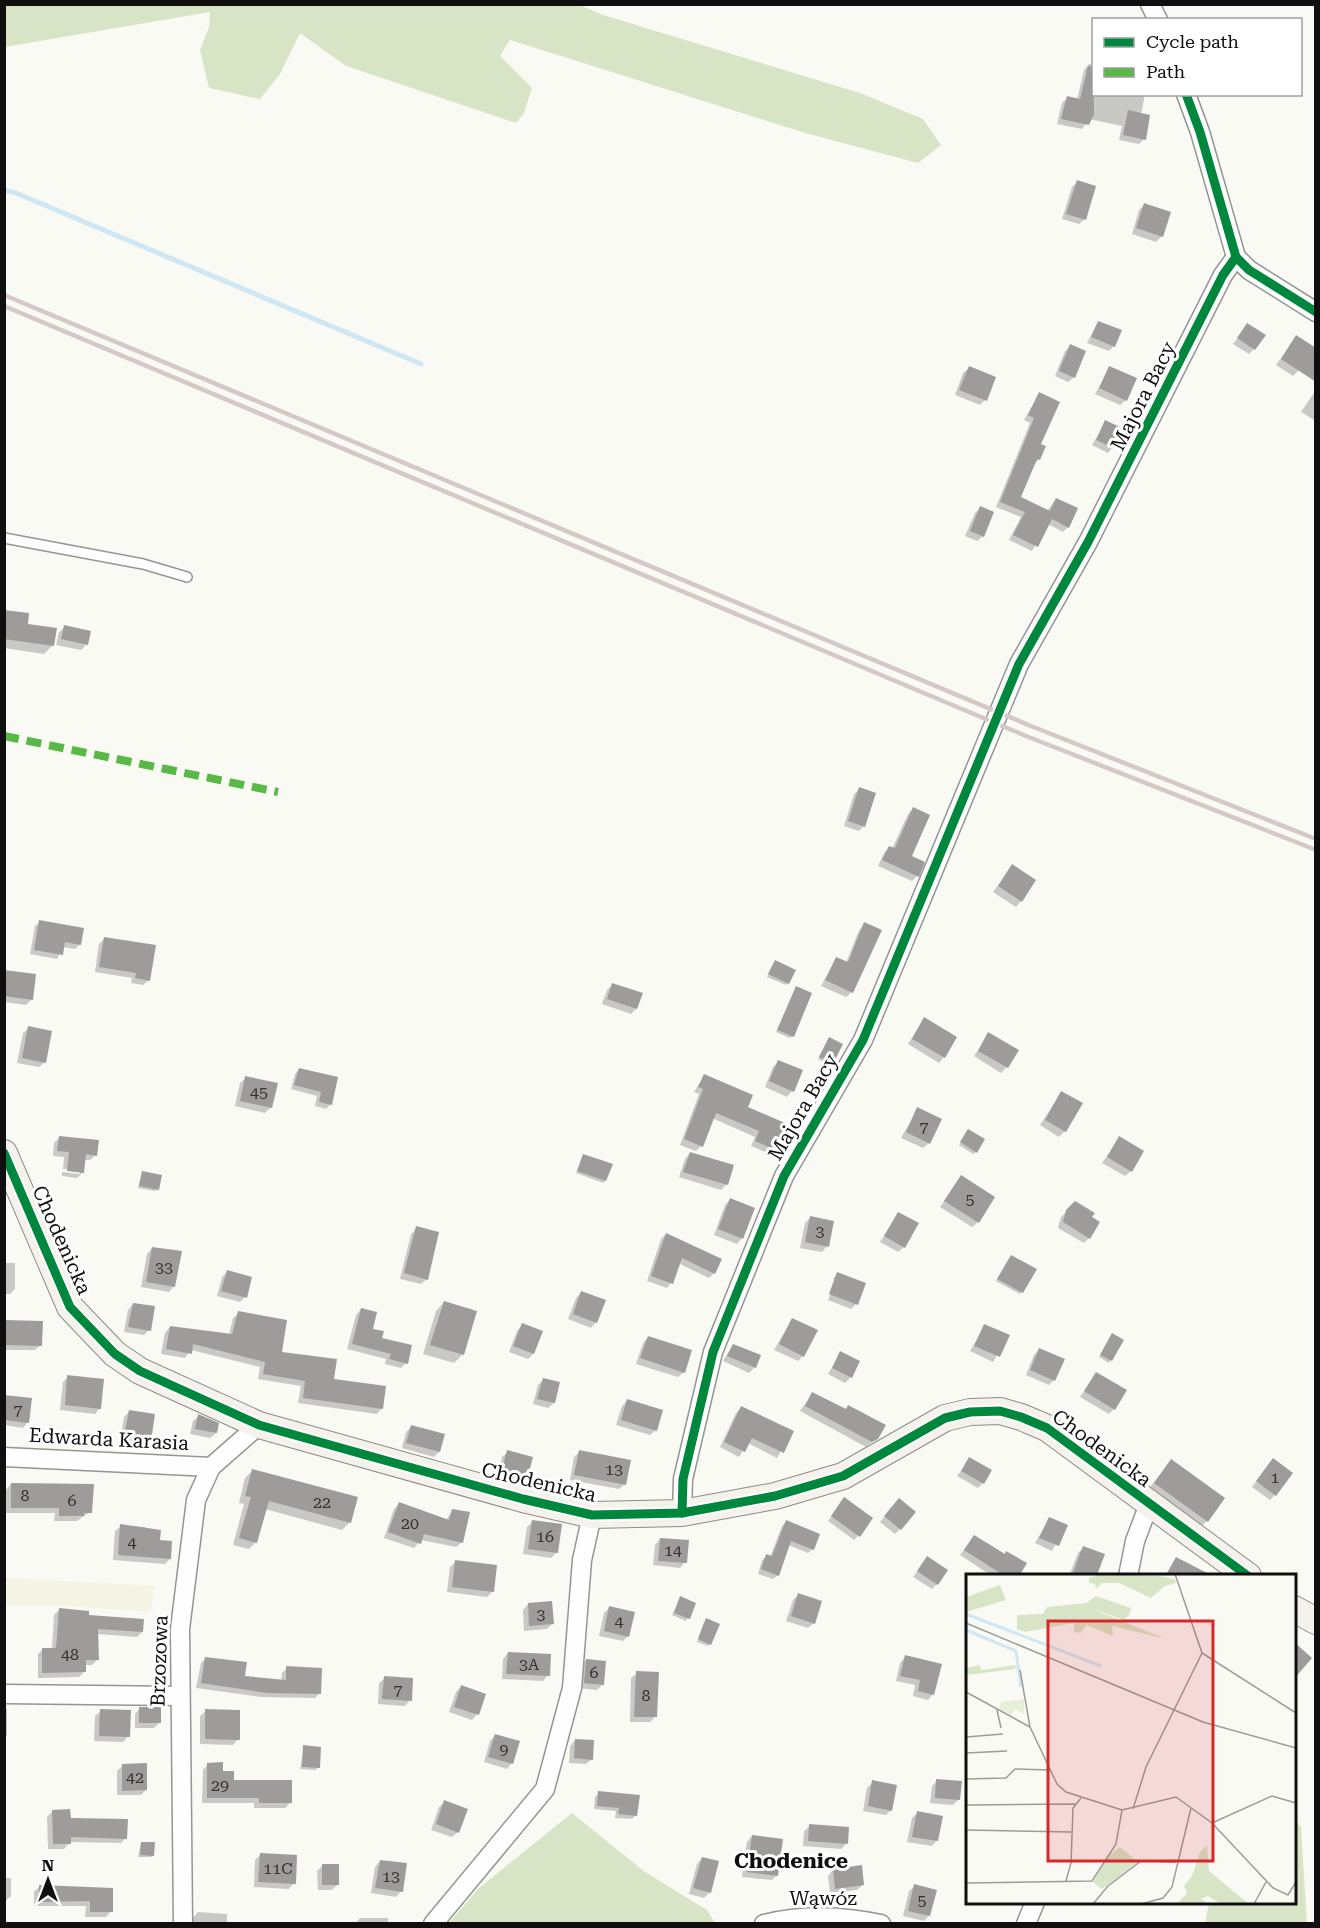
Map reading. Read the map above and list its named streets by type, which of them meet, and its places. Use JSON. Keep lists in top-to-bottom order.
{
  "streets": {
    "street": [
      "Majora Bacy",
      "Chodenicka",
      "Edwarda Karasia",
      "Brzozowa",
      "Wąwóz"
    ]
  },
  "crossings": [
    ["Majora Bacy", "Chodenicka"],
    ["Chodenicka", "Brzozowa"],
    ["Edwarda Karasia", "Brzozowa"]
  ],
  "districts": ["Chodenice"],
  "house_numbers": [
    "45",
    "7",
    "5",
    "3",
    "33",
    "7",
    "13",
    "1",
    "8",
    "6",
    "22",
    "20",
    "16",
    "4",
    "14",
    "3",
    "4",
    "48",
    "3A",
    "6",
    "7",
    "8",
    "9",
    "42",
    "29",
    "11C",
    "13",
    "5"
  ],
  "legend": ["Cycle path", "Path"],
  "north": "top"
}
